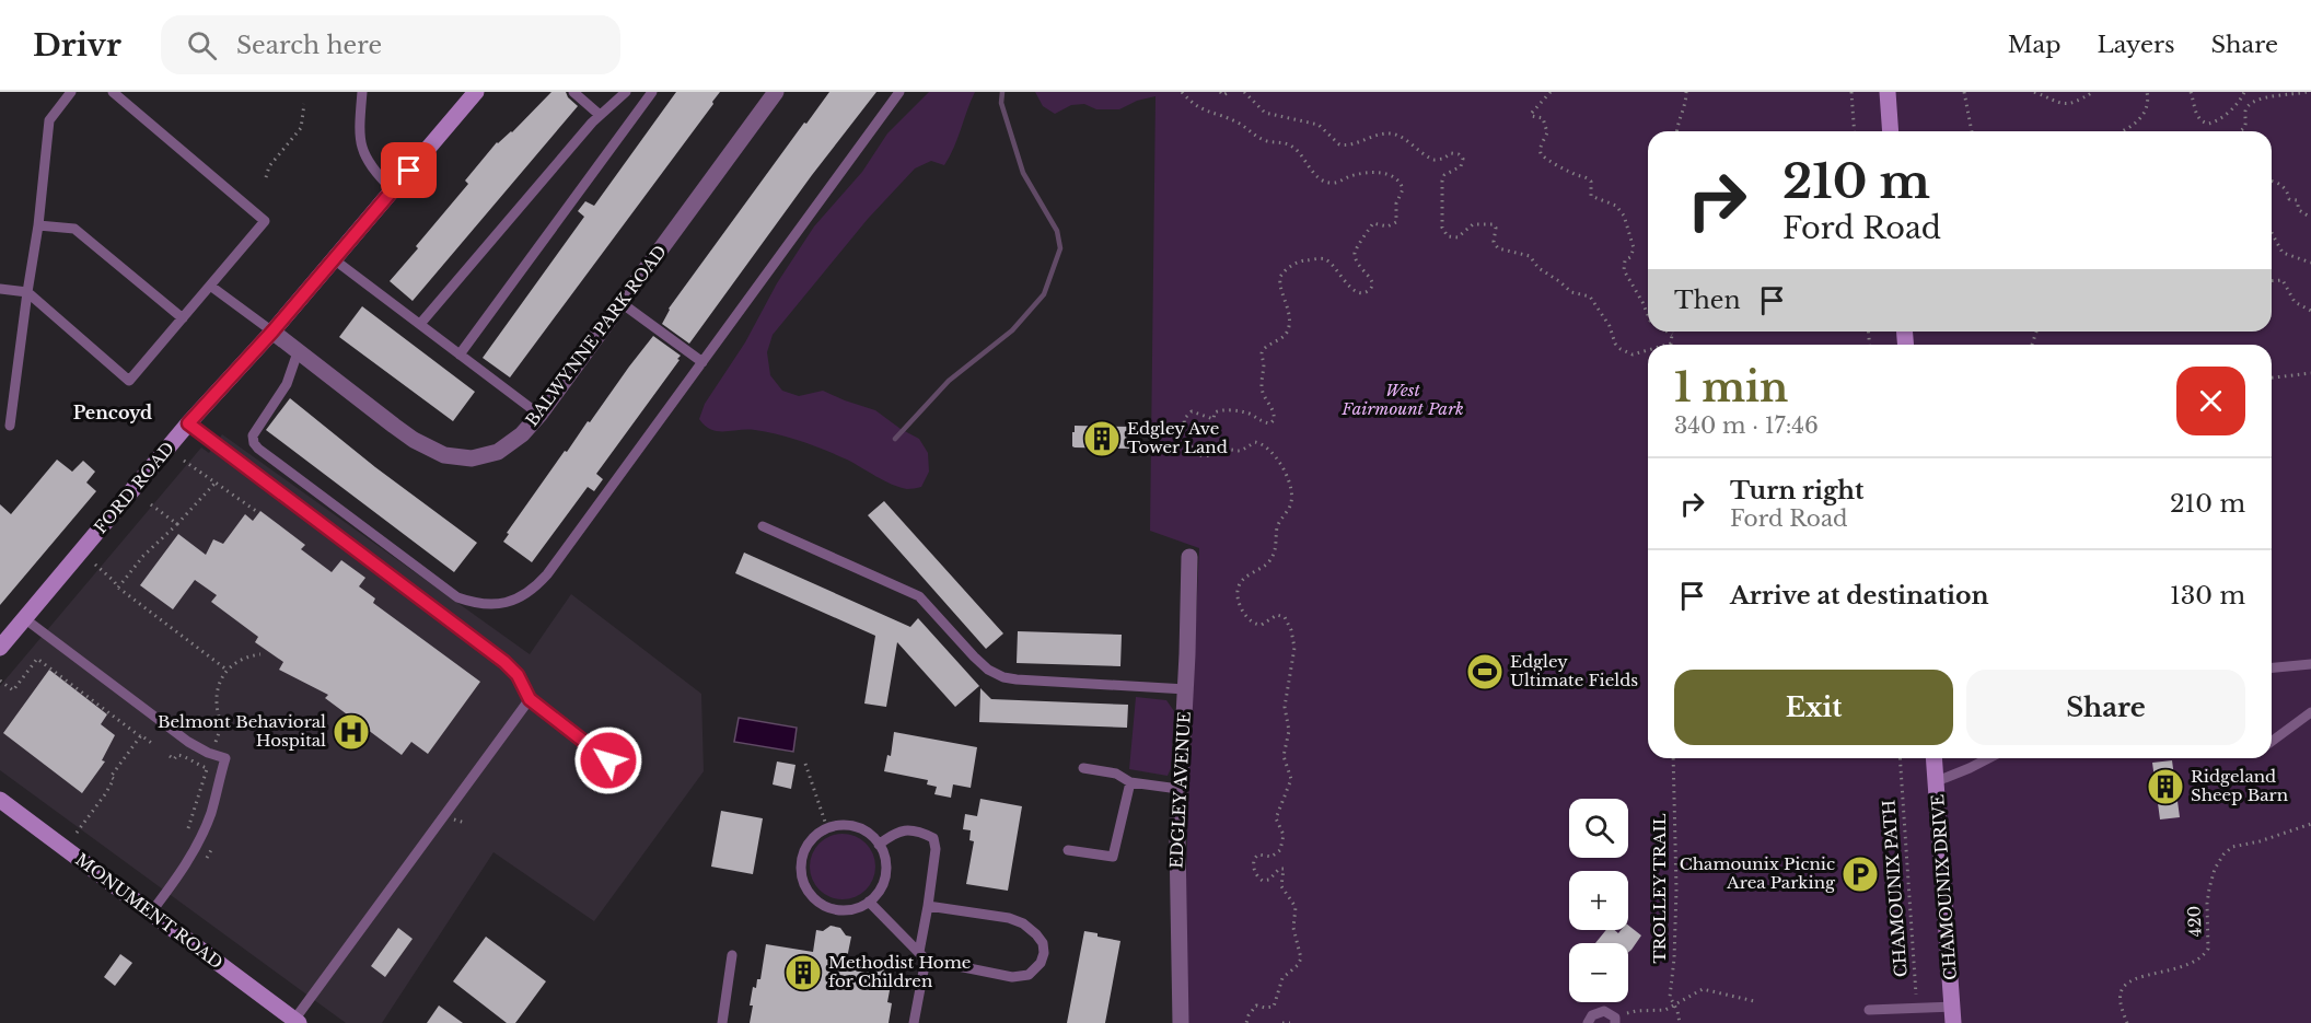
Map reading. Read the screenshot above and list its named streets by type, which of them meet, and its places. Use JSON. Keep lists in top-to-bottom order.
{
  "streets": {
    "main road": ["FORD ROAD", "CHAMOUNIX DRIVE", "MONUMENT ROAD"],
    "street": ["BALWYNNE PARK ROAD", "EDGLEY AVENUE"],
    "path": ["TROLLEY TRAIL", "CHAMOUNIX PATH", "420"]
  },
  "crossings": [
    ["BALWYNNE PARK ROAD", "FORD ROAD"]
  ],
  "districts": ["Pencoyd"],
  "parks": ["West Fairmount Park"],
  "places": {
    "building": ["Edgley Ave Tower Land", "Ridgeland Sheep Barn", "Methodist Home for Children"],
    "sports": ["Edgley Ultimate Fields"],
    "hospital": ["Belmont Behavioral Hospital"],
    "parking": ["Chamounix Picnic Area Parking"]
  },
  "page": {
    "header": "Drivr",
    "search": "Search here",
    "nav": ["Map", "Layers", "Share"],
    "turn": ["210 m", "Ford Road"],
    "then": "Then",
    "heading": ["1 min", "340 m · 17:46"],
    "list": [
      {
        "name": "Turn right",
        "note": "Ford Road",
        "value": "210 m"
      },
      {
        "name": "Arrive at destination",
        "value": "130 m"
      }
    ],
    "buttons": ["Exit", "Share"],
    "map_buttons": ["+", "−"]
  }
}
